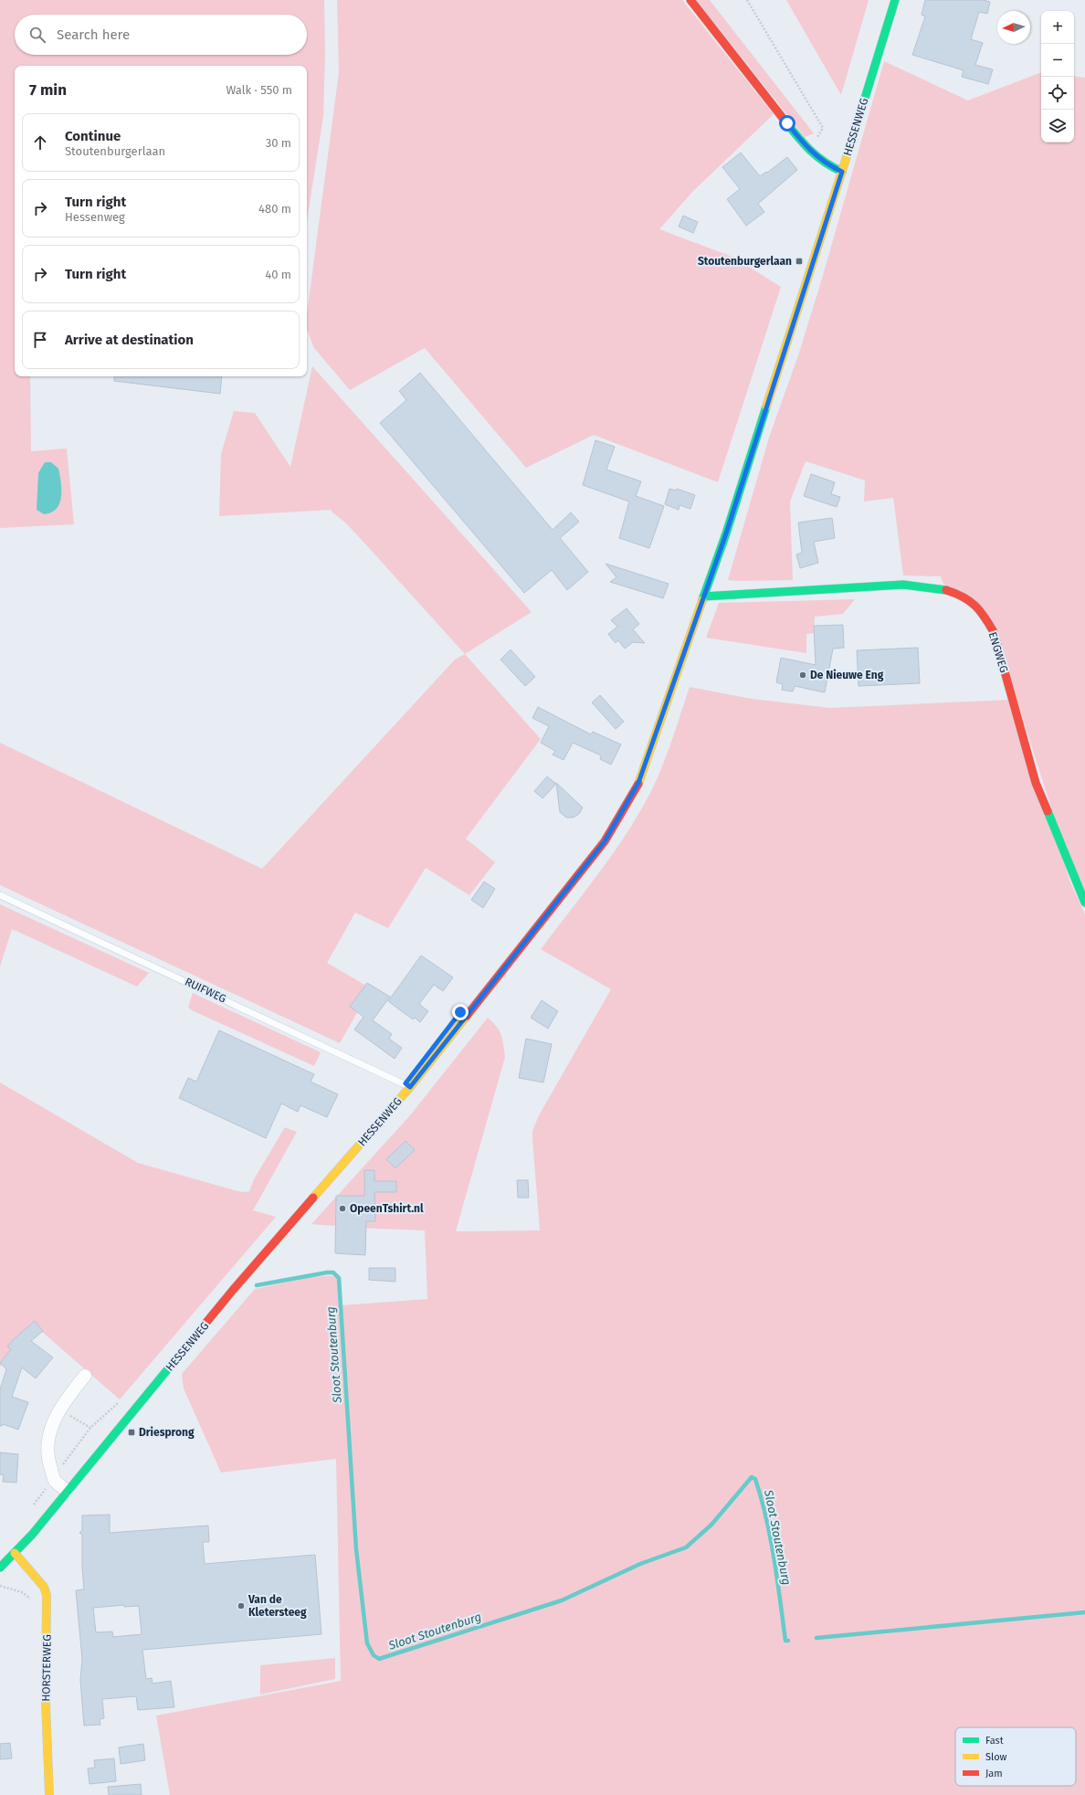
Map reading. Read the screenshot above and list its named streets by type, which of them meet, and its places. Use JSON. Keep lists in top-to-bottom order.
{
  "streets": {
    "street": ["HESSENWEG", "ENGWEG", "HORSTERWEG"],
    "lane": ["RUIFWEG"]
  },
  "crossings": [
    ["HESSENWEG", "ENGWEG"],
    ["HESSENWEG", "RUIFWEG"],
    ["HESSENWEG", "HORSTERWEG"]
  ],
  "water": ["Sloot Stoutenburg"],
  "places": {
    "transit": ["Stoutenburgerlaan", "Driesprong"],
    "other": ["De Nieuwe Eng", "OpeenTshirt.nl", "Van de Kletersteeg"]
  },
  "legend": ["Fast", "Slow", "Jam"],
  "north": "left",
  "page": {
    "map_buttons": ["+", "−"],
    "search": "Search here",
    "heading": ["7 min", "Walk · 550 m"],
    "list": [
      ["Continue", "Stoutenburgerlaan", "30 m"],
      ["Turn right", "Hessenweg", "480 m"],
      ["Turn right", "40 m"],
      "Arrive at destination"
    ]
  }
}
